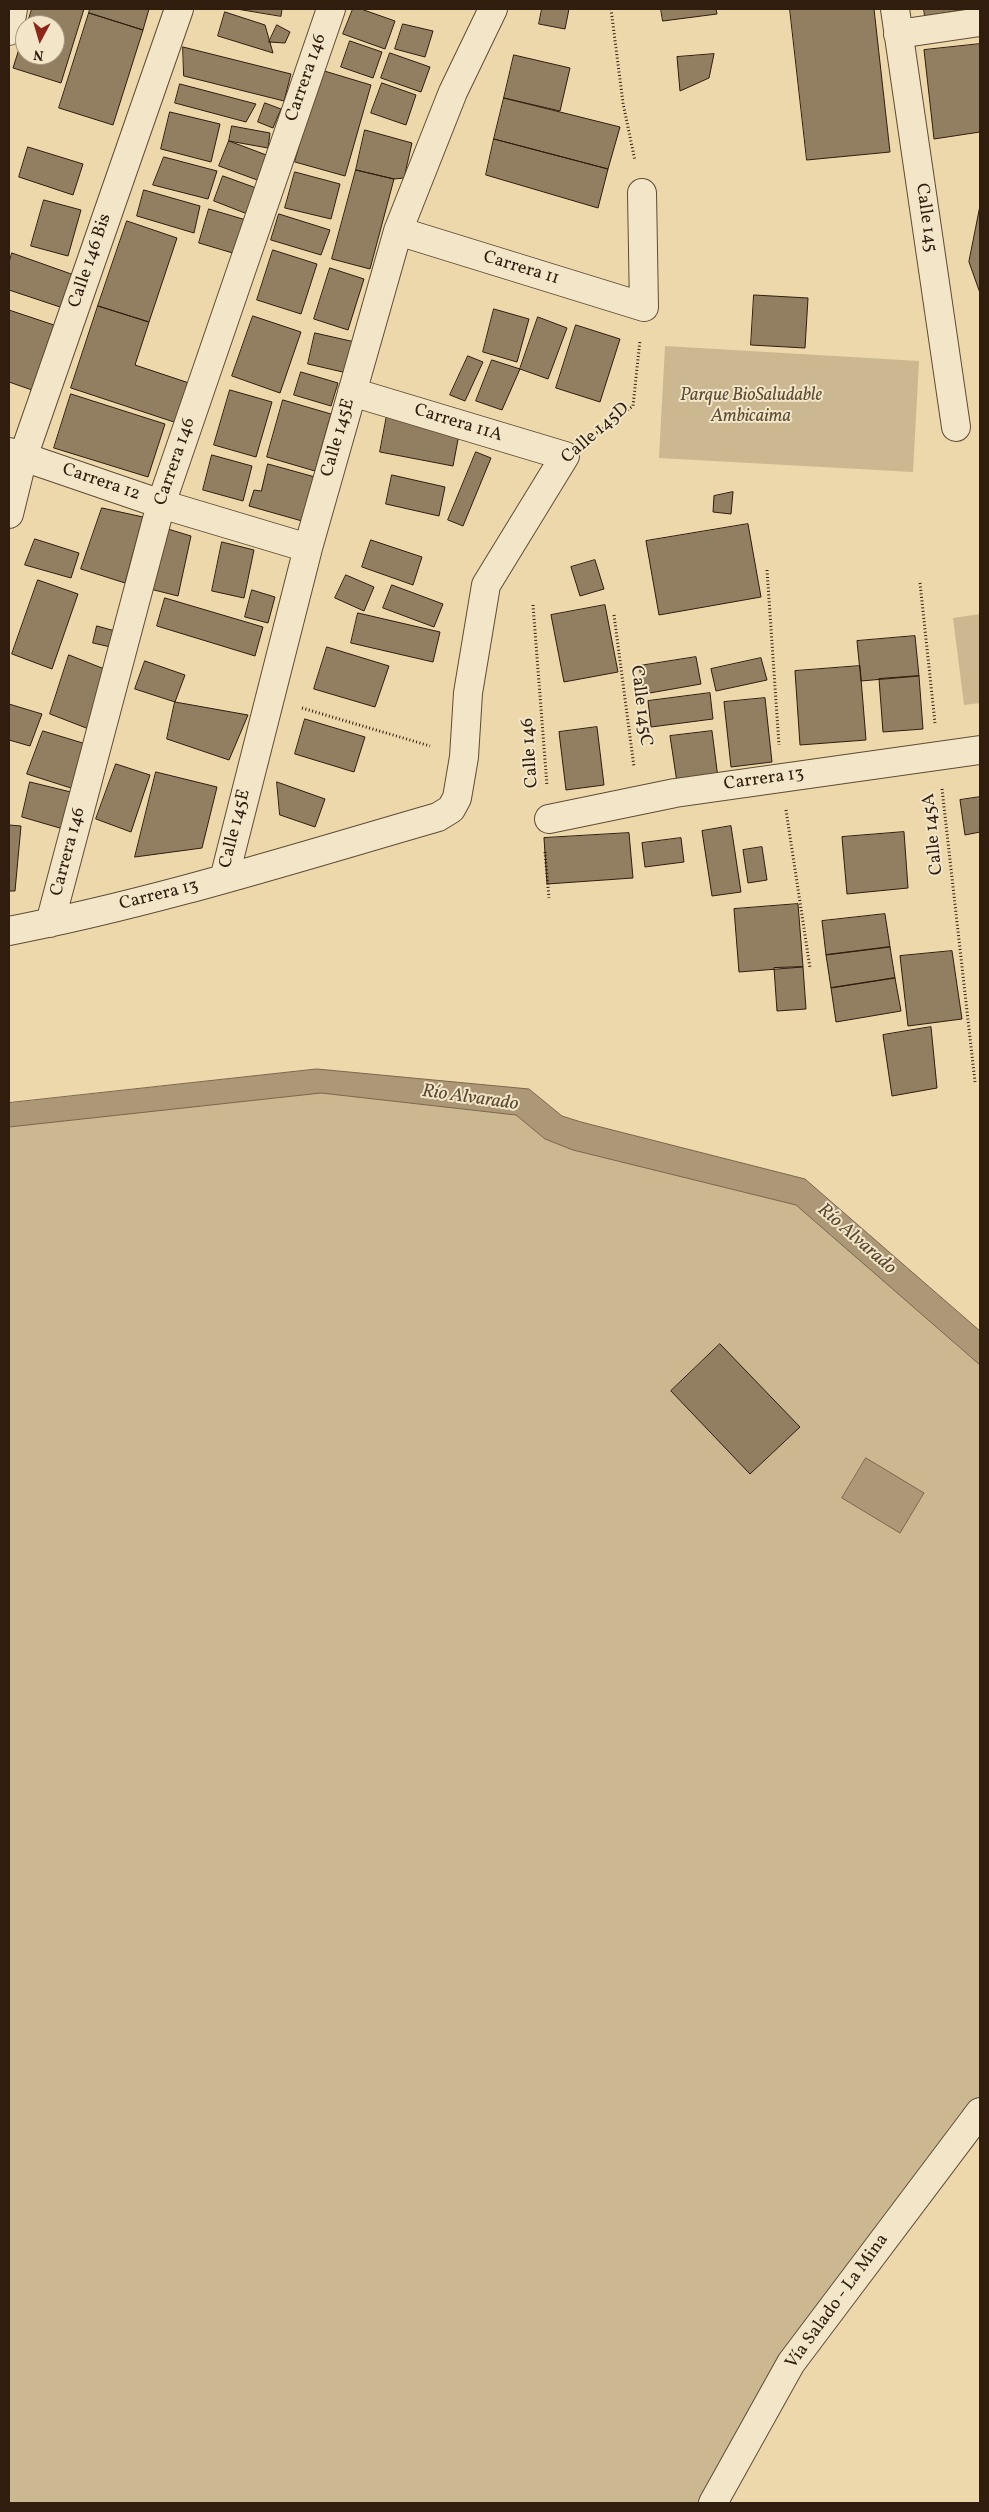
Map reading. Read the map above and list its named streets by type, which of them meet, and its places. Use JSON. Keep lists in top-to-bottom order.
{
  "streets": {
    "street": [
      "Carrera 146",
      "Calle 145",
      "Calle 146 Bis",
      "Carrera 11",
      "Carrera 11A",
      "Calle 145D",
      "Calle 145E",
      "Carrera 12",
      "Carrera 13",
      "Vía Salado - La Mina"
    ],
    "path": ["Calle 145C", "Calle 146", "Calle 145A"]
  },
  "crossings": [
    ["Carrera 146", "Carrera 12"],
    ["Carrera 146", "Carrera 13"],
    ["Calle 146 Bis", "Carrera 12"],
    ["Carrera 11", "Calle 145D"],
    ["Carrera 11", "Calle 145E"],
    ["Carrera 11A", "Calle 145D"],
    ["Carrera 11A", "Calle 145E"],
    ["Calle 145D", "Carrera 13"],
    ["Calle 145E", "Carrera 12"],
    ["Calle 145E", "Carrera 13"],
    ["Calle 145C", "Carrera 13"],
    ["Calle 146", "Carrera 13"],
    ["Carrera 13", "Calle 145A"]
  ],
  "water": ["Río Alvarado"],
  "parks": ["Parque BioSaludable Ambicaima"],
  "north": "bottom"
}
